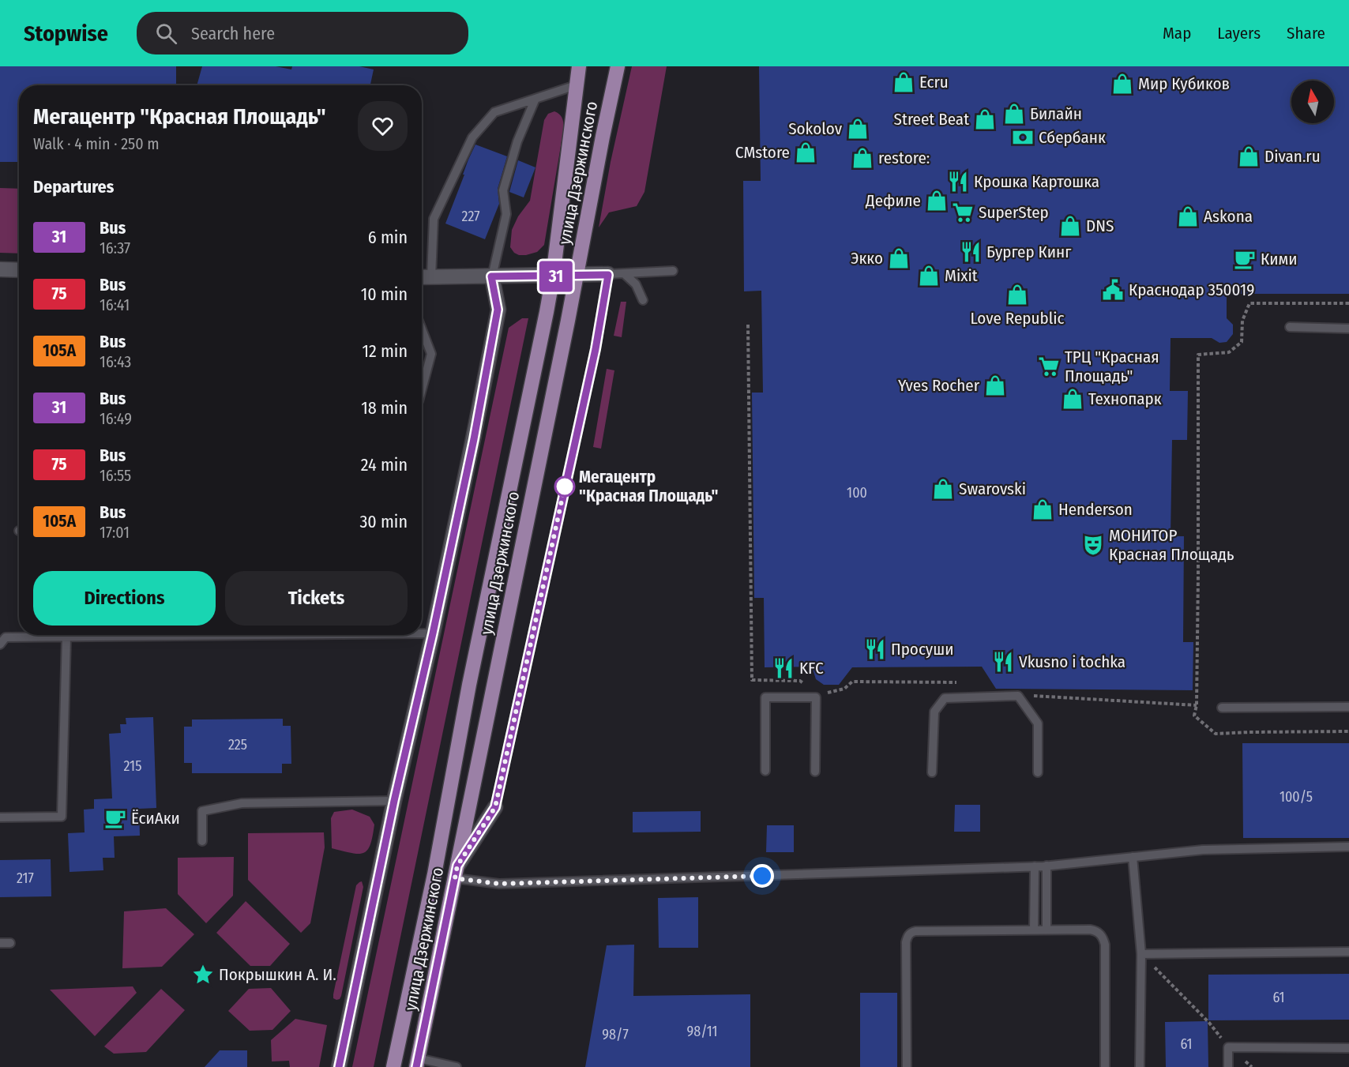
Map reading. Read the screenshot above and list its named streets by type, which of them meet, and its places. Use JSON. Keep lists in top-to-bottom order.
{
  "streets": {
    "main road": ["улица Дзержинского"]
  },
  "places": {
    "shop": [
      "Ecru",
      "Мир Кубиков",
      "Билайн",
      "Street Beat",
      "Sokolov",
      "CMstore",
      "Divan.ru",
      "restore:",
      "Дефиле",
      "Askona",
      "DNS",
      "Экко",
      "Mixit",
      "Love Republic",
      "Yves Rocher",
      "Технопарк",
      "Swarovski",
      "Henderson"
    ],
    "bank": ["Сбербанк"],
    "restaurant": [
      "Крошка Картошка",
      "Бургер Кинг",
      "Просуши",
      "Vkusno i tochka",
      "KFC"
    ],
    "supermarket": ["SuperStep", "ТРЦ \"Красная Площадь\""],
    "cafe": ["Кими", "ЁсиАки"],
    "public building": ["Краснодар 350019"],
    "other": ["Мегацентр \"Красная Площадь\""],
    "theatre": ["МОНИТОР Красная Площадь"],
    "place": ["Покрышкин А. И."]
  },
  "lines": ["bus line 31"],
  "house_numbers": [
    "227",
    "100",
    "225",
    "215",
    "100/5",
    "217",
    "61",
    "98/11",
    "98/7",
    "61"
  ],
  "north": "top",
  "page": {
    "header": "Stopwise",
    "search": "Search here",
    "nav": ["Map", "Layers", "Share"],
    "on_map": "31",
    "heading": [
      ["Мегацентр \"Красная Площадь\"", "Walk · 4 min · 250 m"],
      "Departures"
    ],
    "list": [
      {
        "mark": "31",
        "name": "Bus",
        "note": "16:37",
        "value": "6 min"
      },
      {
        "mark": "75",
        "name": "Bus",
        "note": "16:41",
        "value": "10 min"
      },
      {
        "mark": "105А",
        "name": "Bus",
        "note": "16:43",
        "value": "12 min"
      },
      {
        "mark": "31",
        "name": "Bus",
        "note": "16:49",
        "value": "18 min"
      },
      {
        "mark": "75",
        "name": "Bus",
        "note": "16:55",
        "value": "24 min"
      },
      {
        "mark": "105А",
        "name": "Bus",
        "note": "17:01",
        "value": "30 min"
      }
    ],
    "buttons": ["Directions", "Tickets"]
  }
}
